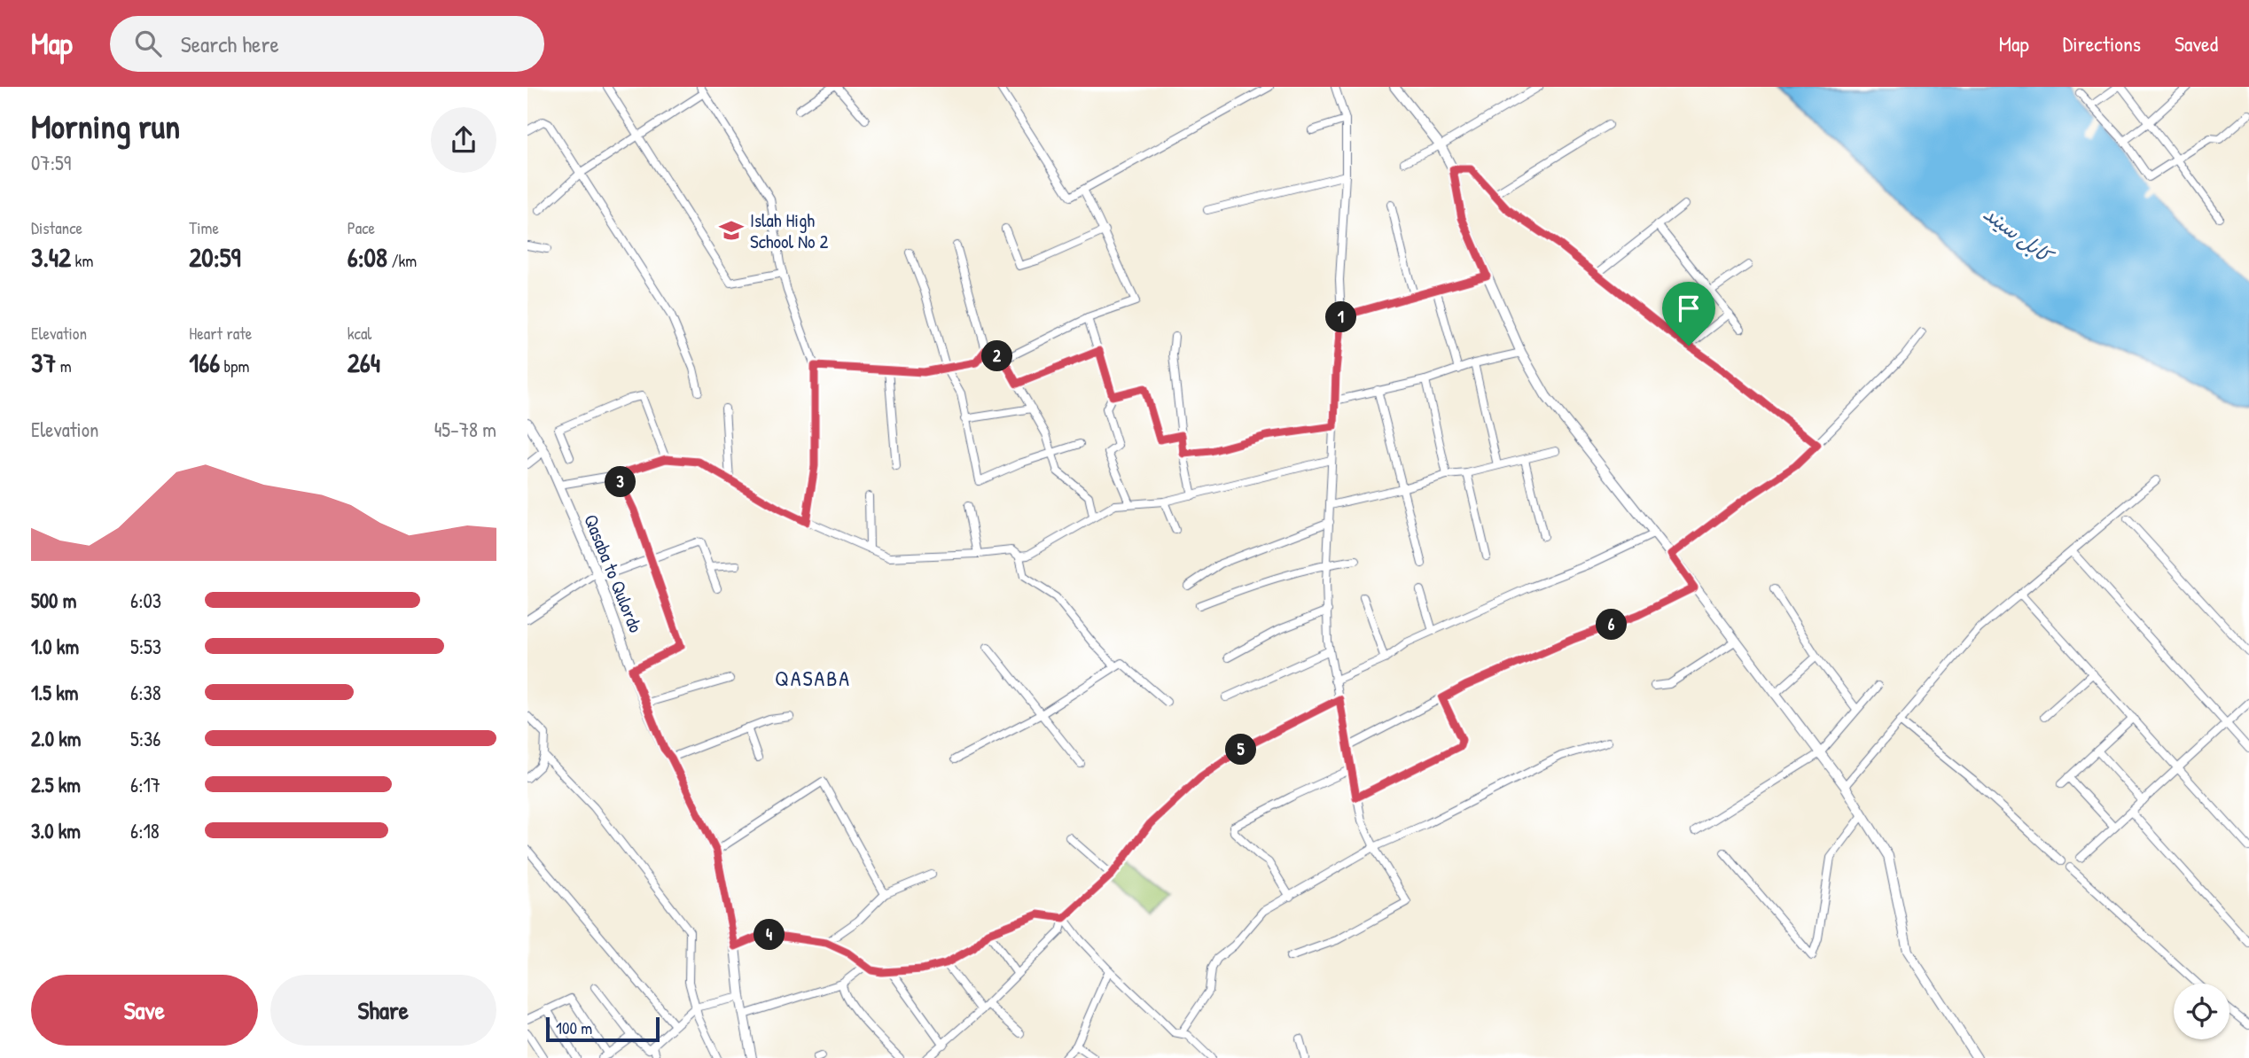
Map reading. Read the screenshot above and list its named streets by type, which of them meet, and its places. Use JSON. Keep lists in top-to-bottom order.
{
  "streets": {
    "street": ["Qasaba to Qulordo"]
  },
  "districts": ["QASABA"],
  "water": ["کابل سيند"],
  "places": {
    "school or university": ["Islah High School No 2"]
  },
  "scale_bar": "100 m",
  "page": {
    "header": "Map",
    "search": "Search here",
    "nav": ["Map", "Directions", "Saved"],
    "heading": ["Morning run", "07:59"],
    "stats": [
      ["Distance", "3.42 km"],
      ["Time", "20:59"],
      ["Pace", "6:08 /km"],
      ["Elevation", "37 m"],
      ["Heart rate", "166 bpm"],
      ["kcal", "264"]
    ],
    "pins": [
      "1",
      "2",
      "3",
      "6",
      "5",
      "4"
    ],
    "chart": ["Elevation", "45–78 m"],
    "list": [
      {
        "name": "500 m",
        "note": "6:03"
      },
      {
        "name": "1.0 km",
        "note": "5:53"
      },
      {
        "name": "1.5 km",
        "note": "6:38"
      },
      {
        "name": "2.0 km",
        "note": "5:36"
      },
      {
        "name": "2.5 km",
        "note": "6:17"
      },
      {
        "name": "3.0 km",
        "note": "6:18"
      }
    ],
    "buttons": ["Save", "Share"],
    "scale": "100 m"
  }
}
